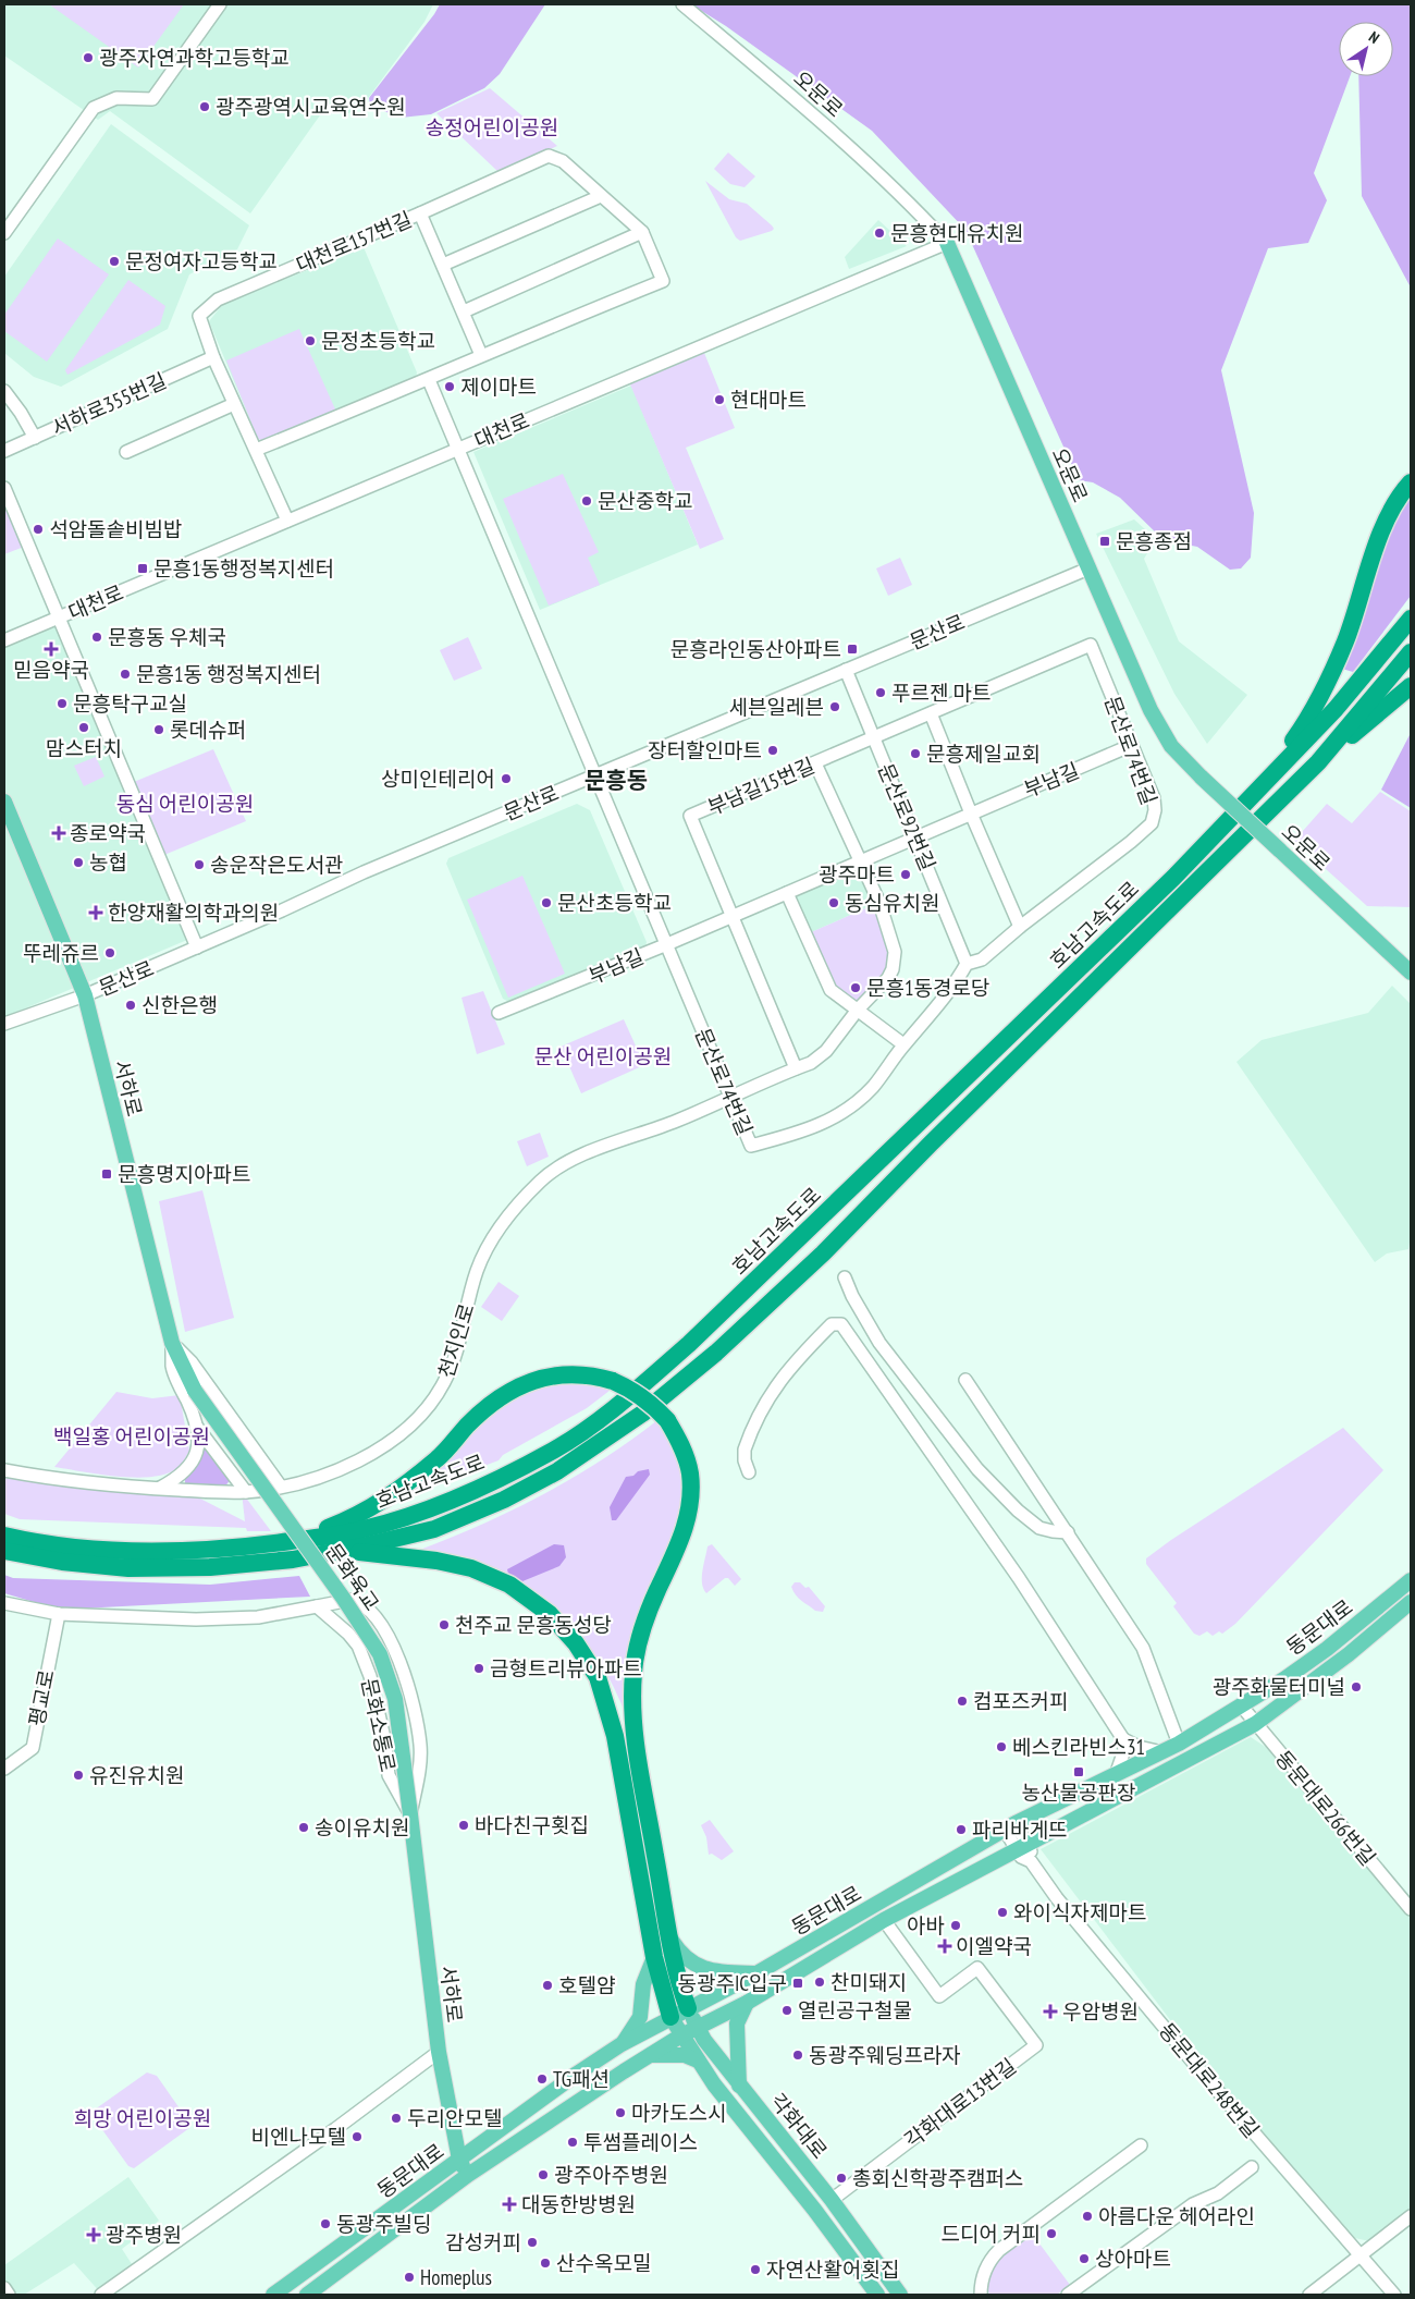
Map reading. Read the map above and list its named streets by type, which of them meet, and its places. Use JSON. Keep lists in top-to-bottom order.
{
  "streets": {
    "highway": ["호남고속도로"],
    "main road": [
      "오문로",
      "서하로",
      "문화육교",
      "동문대로",
      "각화대로"
    ],
    "street": [
      "대천로157번길",
      "서하로355번길",
      "대천로",
      "문산로",
      "문산로74번길",
      "부남길",
      "부남길15번길",
      "문산로92번길",
      "천지인로",
      "평교로",
      "문화소통로",
      "동문대로266번길",
      "동문대로248번길",
      "각화대로13번길"
    ]
  },
  "crossings": [
    ["오문로", "대천로"],
    ["오문로", "문산로"],
    ["대천로157번길", "서하로355번길"],
    ["대천로157번길", "대천로"],
    ["대천로", "문산로"],
    ["대천로", "문산로74번길"],
    ["문산로", "문산로74번길"],
    ["문산로", "문산로92번길"],
    ["문산로", "서하로"],
    ["문산로74번길", "부남길"],
    ["문산로74번길", "부남길15번길"],
    ["문산로74번길", "문산로92번길"],
    ["문산로74번길", "천지인로"],
    ["부남길", "부남길15번길"],
    ["부남길", "문산로92번길"],
    ["부남길", "천지인로"],
    ["부남길15번길", "문산로92번길"],
    ["서하로", "문화육교"],
    ["서하로", "동문대로"],
    ["서하로", "문화소통로"],
    ["문화육교", "문화소통로"],
    ["동문대로", "동문대로266번길"],
    ["동문대로", "동문대로248번길"],
    ["동문대로", "각화대로13번길"],
    ["동문대로", "각화대로"],
    ["평교로", "문화소통로"],
    ["각화대로13번길", "각화대로"]
  ],
  "districts": ["문흥동"],
  "parks": [
    "송정어린이공원",
    "동심 어린이공원",
    "문산 어린이공원",
    "백일홍 어린이공원",
    "희망 어린이공원"
  ],
  "places": {
    "other": [
      "광주자연과학고등학교",
      "광주광역시교육연수원",
      "문흥현대유치원",
      "문정여자고등학교",
      "문정초등학교",
      "제이마트",
      "현대마트",
      "문산중학교",
      "석암돌솥비빔밥",
      "문흥동 우체국",
      "문흥1동 행정복지센터",
      "푸르젠 마트",
      "문흥탁구교실",
      "세븐일레븐",
      "맘스터치",
      "롯데슈퍼",
      "장터할인마트",
      "문흥제일교회",
      "상미인테리어",
      "농협",
      "송운작은도서관",
      "광주마트",
      "문산초등학교",
      "동심유치원",
      "뚜레쥬르",
      "문흥1동경로당",
      "신한은행",
      "천주교 문흥동성당",
      "금형트리뷰아파트",
      "광주화물터미널",
      "컴포즈커피",
      "베스킨라빈스31",
      "유진유치원",
      "바다친구횟집",
      "송이유치원",
      "파리바게뜨",
      "와이식자제마트",
      "아바",
      "찬미돼지",
      "호텔얌",
      "열린공구철물",
      "동광주웨딩프라자",
      "TG패션",
      "마카도스시",
      "두리안모텔",
      "비엔나모텔",
      "투썸플레이스",
      "광주아주병원",
      "총회신학광주캠퍼스",
      "아름다운 헤어라인",
      "동광주빌딩",
      "드디어 커피",
      "감성커피",
      "상아마트",
      "산수옥모밀",
      "자연산활어횟집",
      "Homeplus"
    ],
    "transit": [
      "문흥종점",
      "문흥1동행정복지센터",
      "문흥라인동산아파트",
      "문흥명지아파트",
      "농산물공판장",
      "동광주IC입구"
    ],
    "health": [
      "믿음약국",
      "종로약국",
      "한양재활의학과의원",
      "이엘약국",
      "우암병원",
      "대동한방병원",
      "광주병원"
    ]
  },
  "north": "top right"
}
